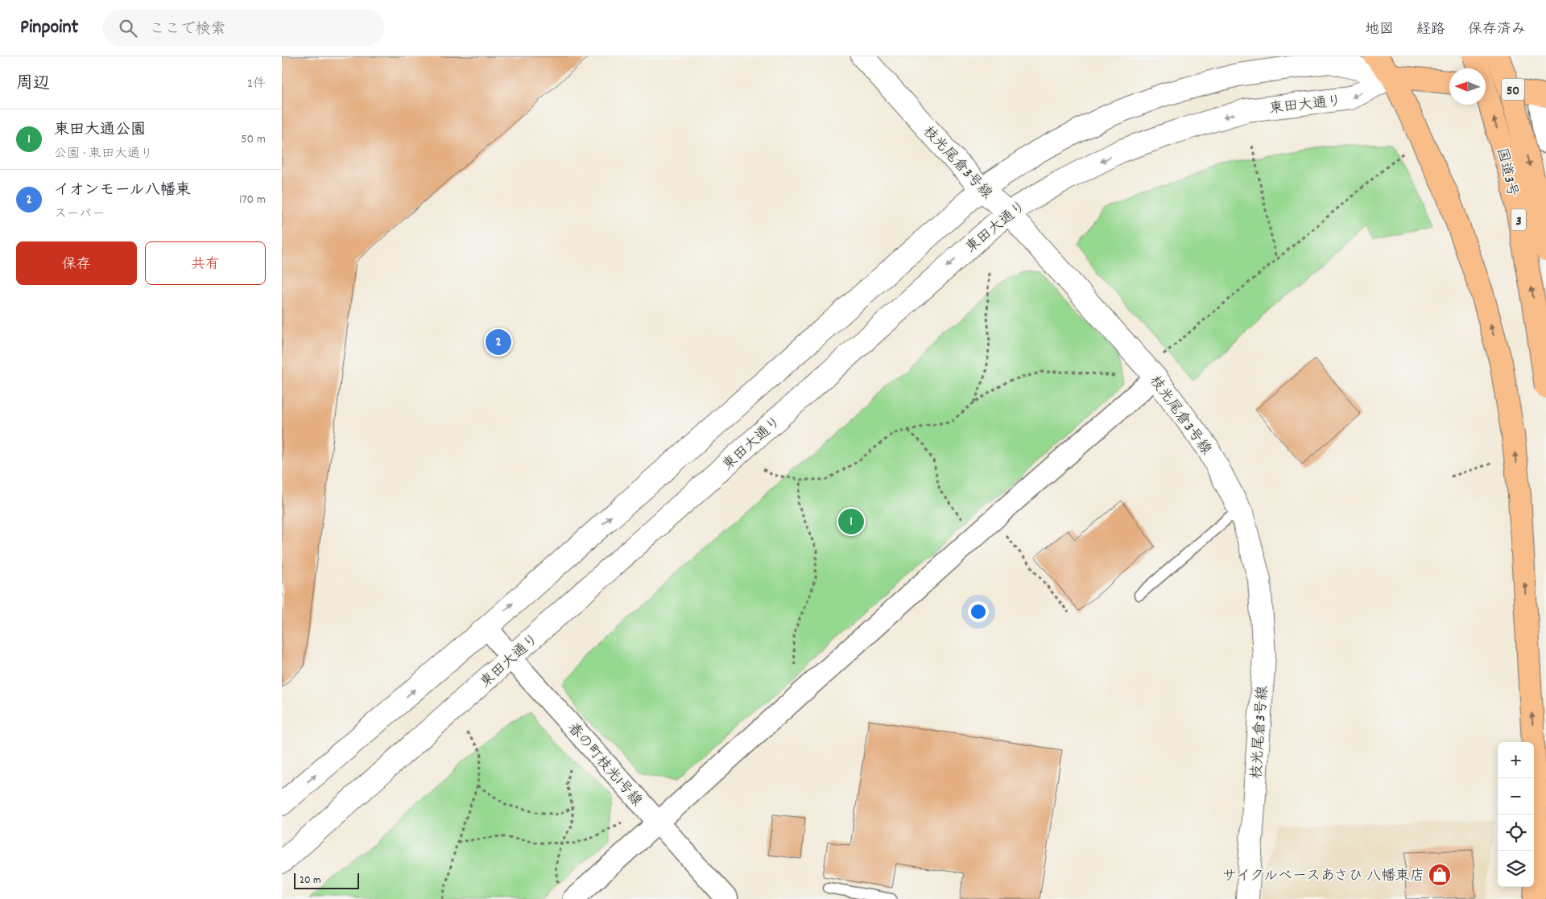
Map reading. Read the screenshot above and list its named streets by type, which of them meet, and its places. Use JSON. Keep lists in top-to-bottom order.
{
  "streets": {
    "main road": ["50", "国道3号", "3"],
    "street": ["東田大通り", "枝光尾倉3号線", "春の町枝光1号線"]
  },
  "crossings": [
    ["東田大通り", "枝光尾倉3号線"],
    ["東田大通り", "春の町枝光1号線"]
  ],
  "places": {
    "shop": ["サイクルベースあさひ 八幡東店"]
  },
  "scale_bar": "20 m",
  "north": "left",
  "page": {
    "header": "Pinpoint",
    "search": "ここで検索",
    "nav": ["地図", "経路", "保存済み"],
    "heading": ["周辺", "2件"],
    "list": [
      {
        "mark": "1",
        "name": "東田大通公園",
        "note": "公園 · 東田大通り",
        "value": "50 m"
      },
      {
        "mark": "2",
        "name": "イオンモール八幡東",
        "note": "スーパー",
        "value": "170 m"
      }
    ],
    "buttons": ["保存", "共有"],
    "pins": ["2", "1"],
    "map_buttons": ["+", "−"],
    "scale": "20 m"
  }
}
